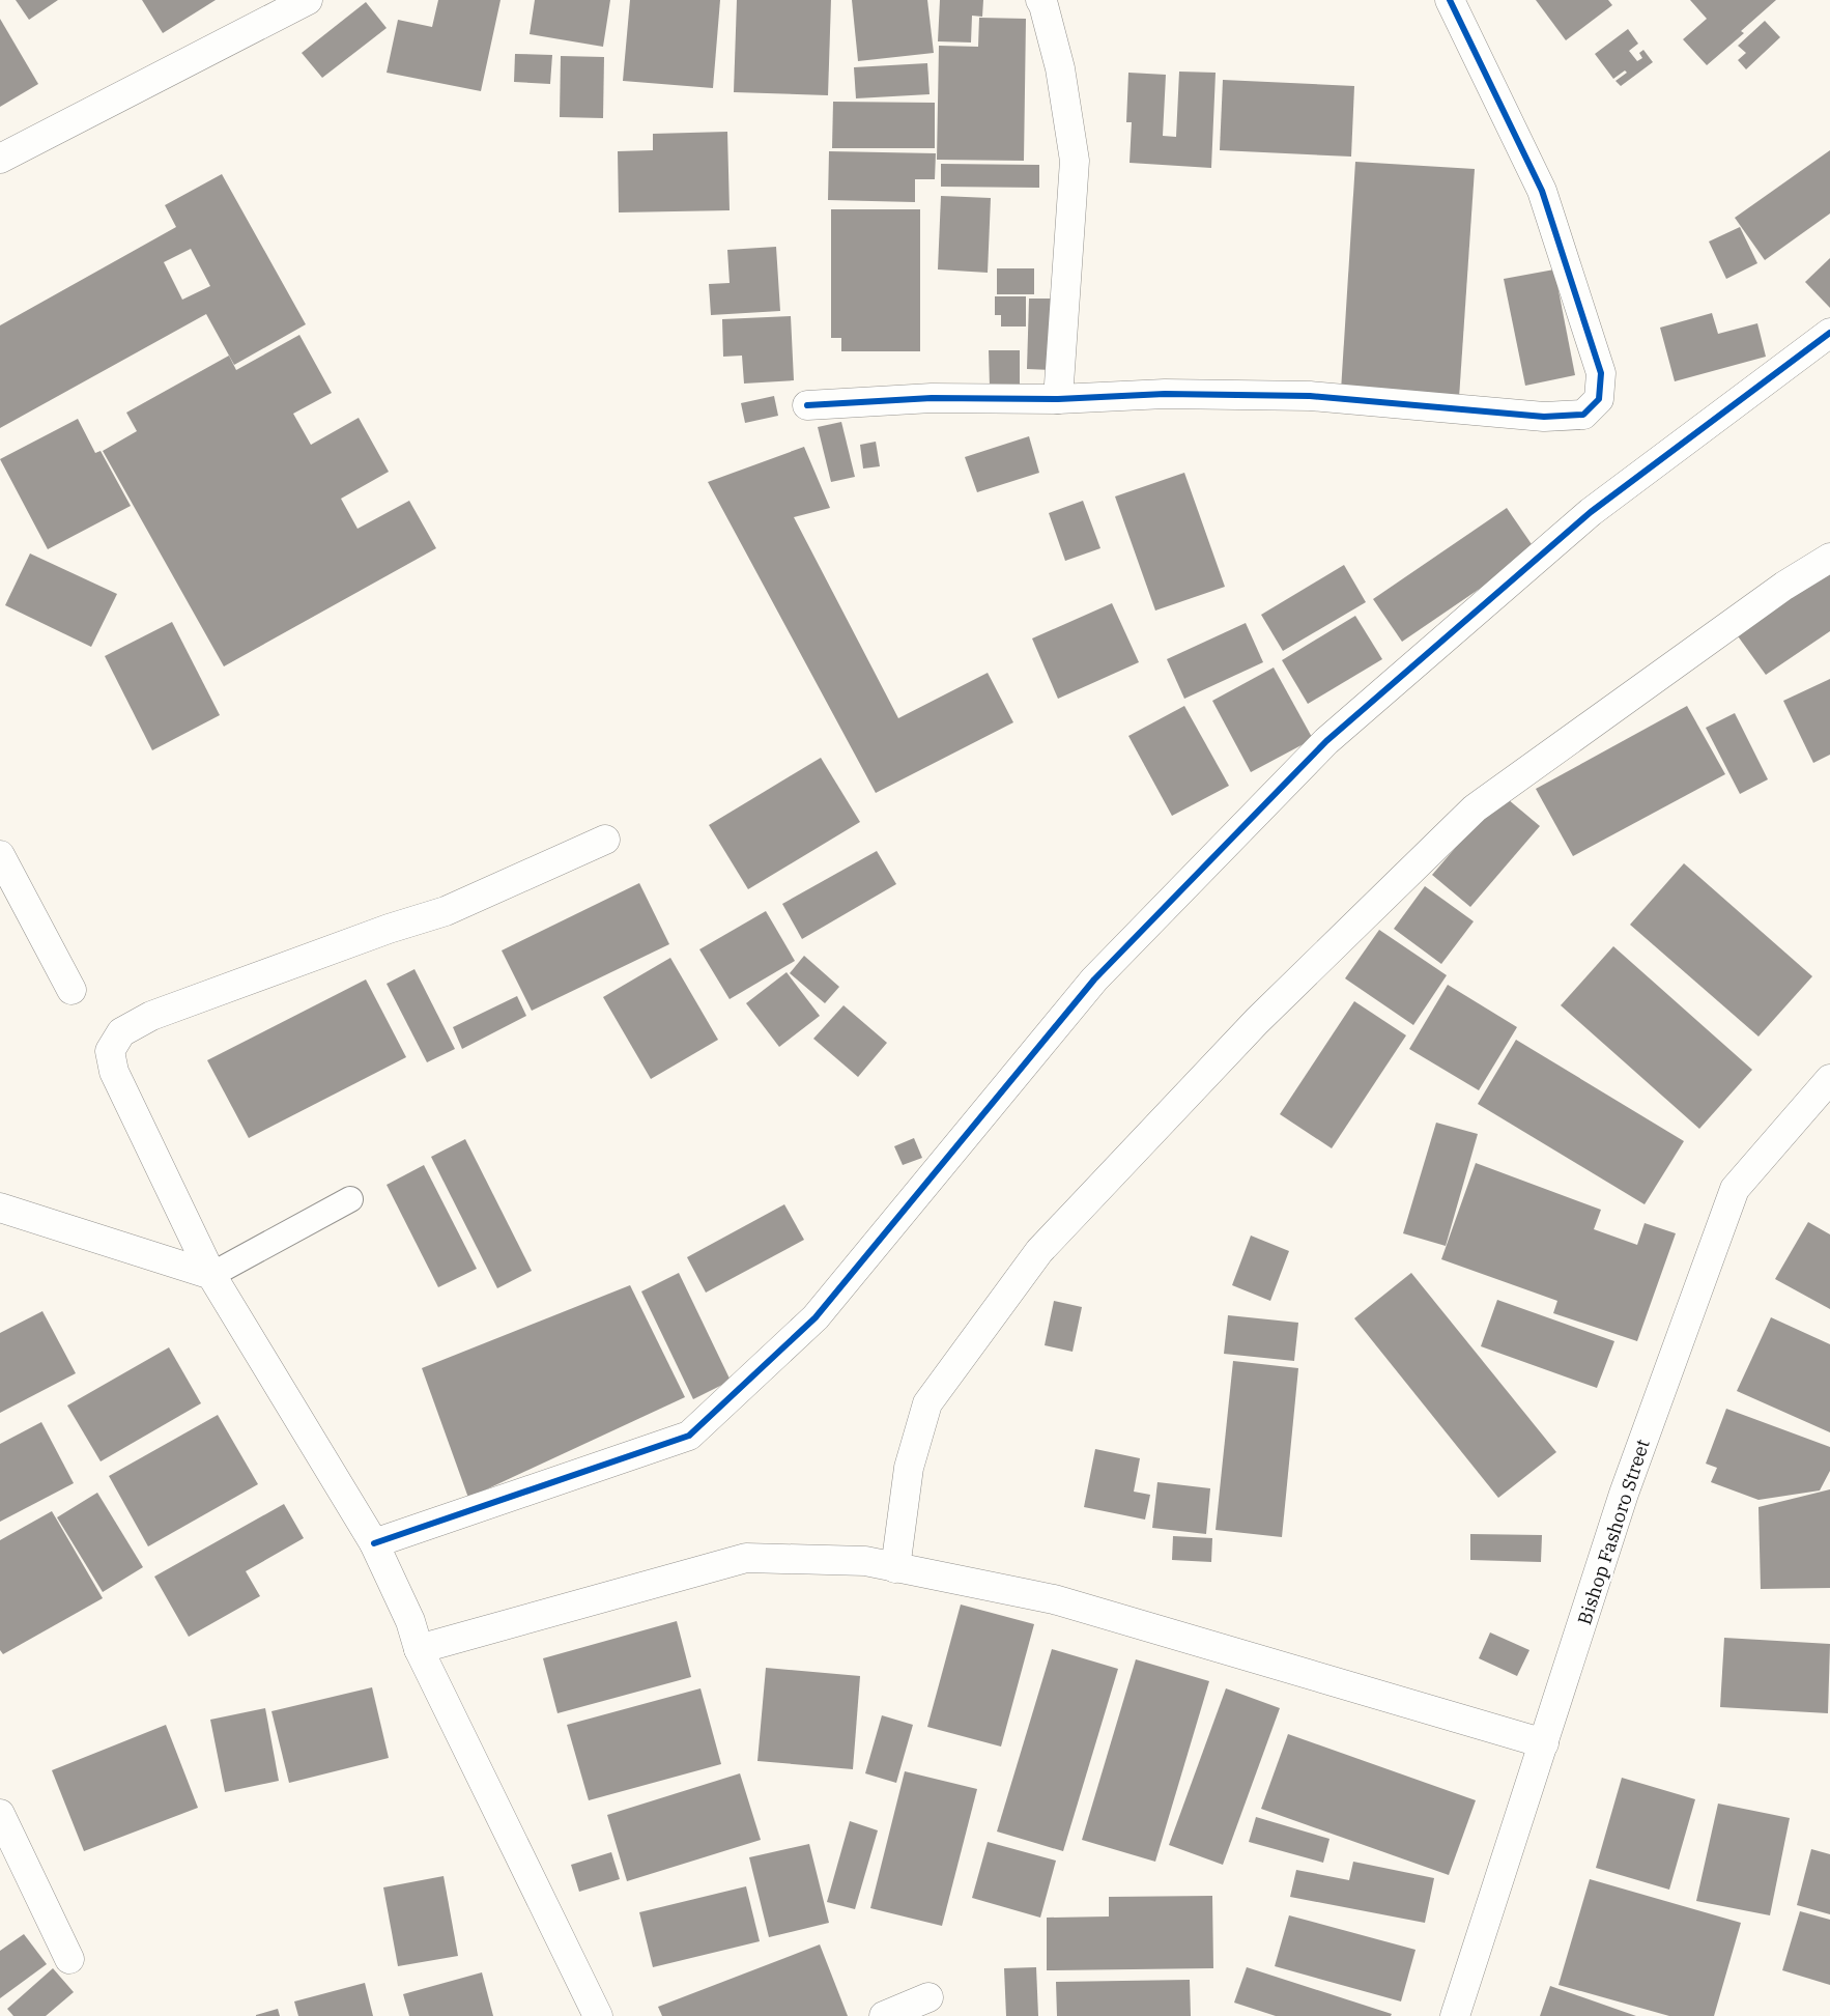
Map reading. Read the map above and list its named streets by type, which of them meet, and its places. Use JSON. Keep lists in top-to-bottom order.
{
  "streets": {
    "street": ["Bishop Fashoro Street"]
  }
}
